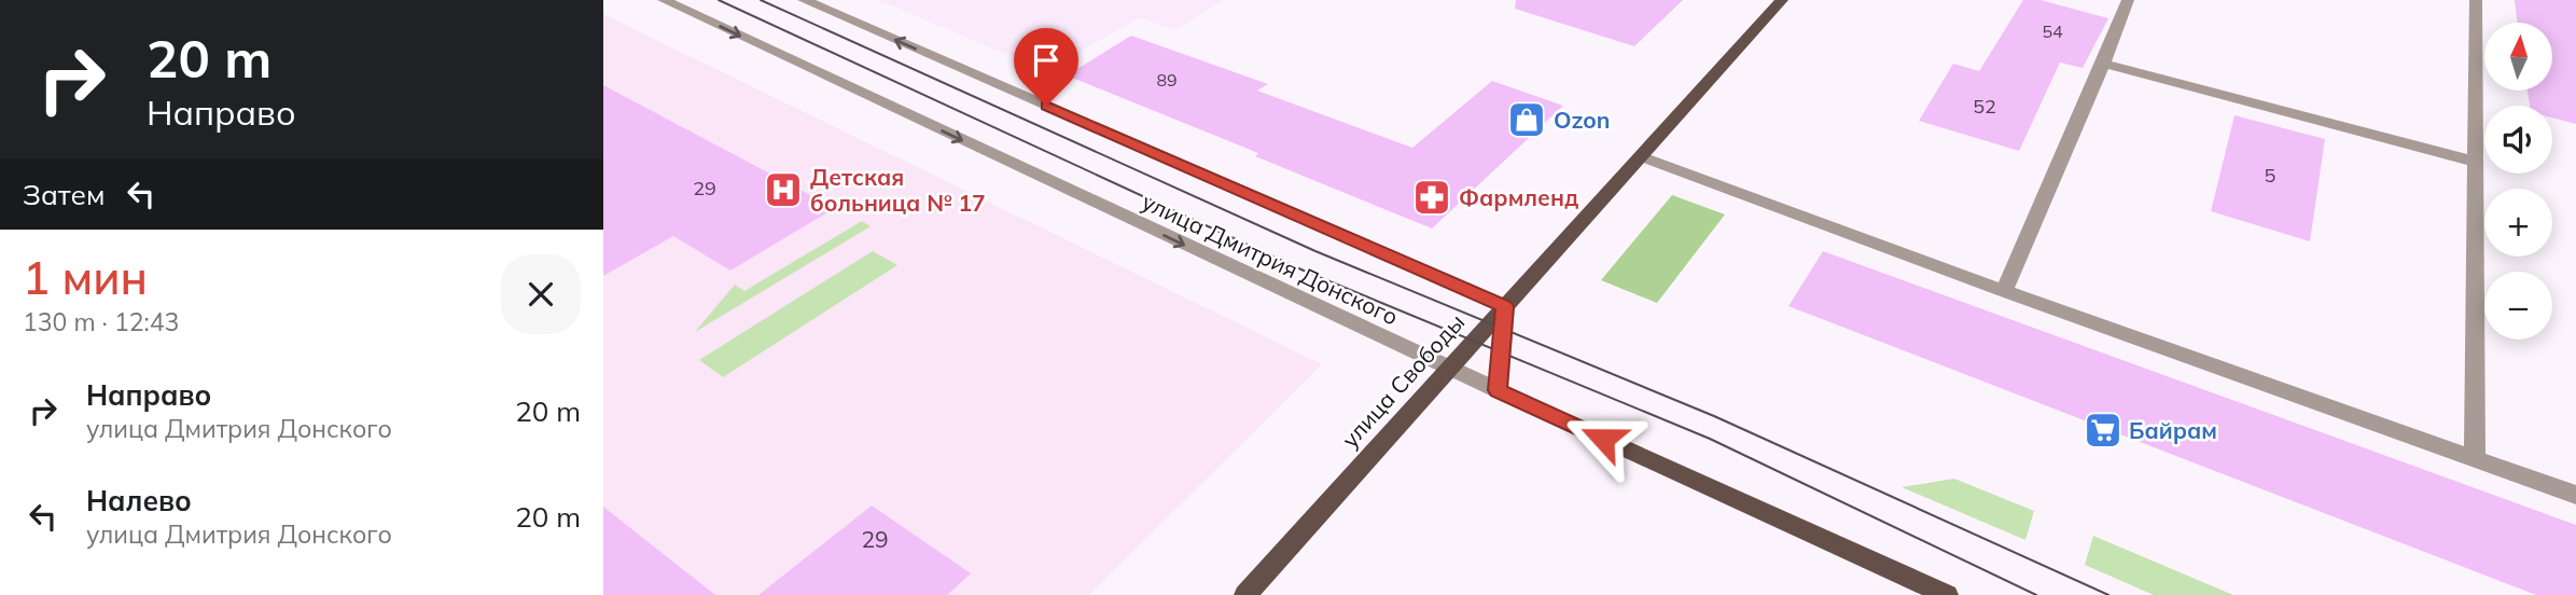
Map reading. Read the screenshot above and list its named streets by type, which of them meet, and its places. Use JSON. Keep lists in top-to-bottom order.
{
  "streets": {
    "main road": ["улица Свободы"],
    "street": ["улица Дмитрия Донского"]
  },
  "crossings": [
    ["улица Дмитрия Донского", "улица Свободы"]
  ],
  "places": {
    "shop": ["Ozon"],
    "hospital": ["Детская больница № 17"],
    "pharmacy": ["Фармленд"],
    "supermarket": ["Байрам"]
  },
  "house_numbers": [
    "54",
    "89",
    "52",
    "5",
    "29",
    "29"
  ],
  "north": "top",
  "page": {
    "turn": ["20 m", "Направо"],
    "map_buttons": ["+", "−"],
    "then": "Затем",
    "heading": ["1 мин", "130 m · 12:43"],
    "list": [
      {
        "name": "Направо",
        "note": "улица Дмитрия Донского",
        "value": "20 m"
      },
      {
        "name": "Налево",
        "note": "улица Дмитрия Донского",
        "value": "20 m"
      }
    ]
  }
}
